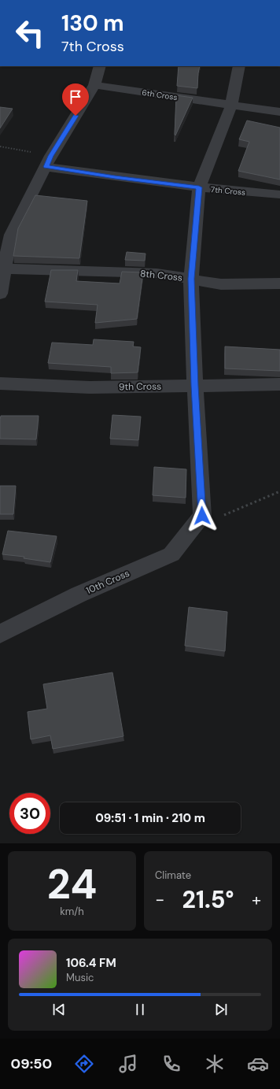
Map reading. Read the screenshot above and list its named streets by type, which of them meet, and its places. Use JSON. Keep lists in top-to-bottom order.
{
  "streets": {
    "street": [
      "6th Cross",
      "7th Cross",
      "8th Cross",
      "9th Cross",
      "10th Cross"
    ]
  },
  "page": {
    "turn": ["130 m", "7th Cross"],
    "limit": "30",
    "trip": "09:51 · 1 min · 210 m",
    "tile": [
      ["24", "km/h"],
      "Climate"
    ],
    "heat": ["−", "21.5°", "+"],
    "song": ["106.4 FM", "Music"],
    "tabs": "09:50"
  }
}
